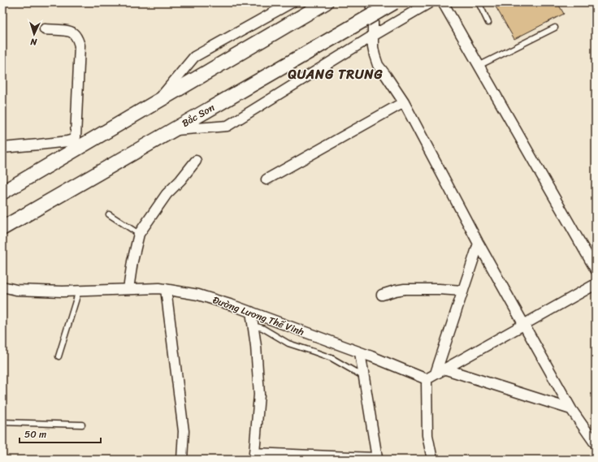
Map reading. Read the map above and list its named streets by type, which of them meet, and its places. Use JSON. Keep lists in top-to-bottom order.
{
  "streets": {
    "main road": ["Bắc Sơn"],
    "street": ["Đường Lương Thế Vinh"]
  },
  "districts": ["QUANG TRUNG"],
  "scale_bar": "50 m",
  "north": "bottom"
}
